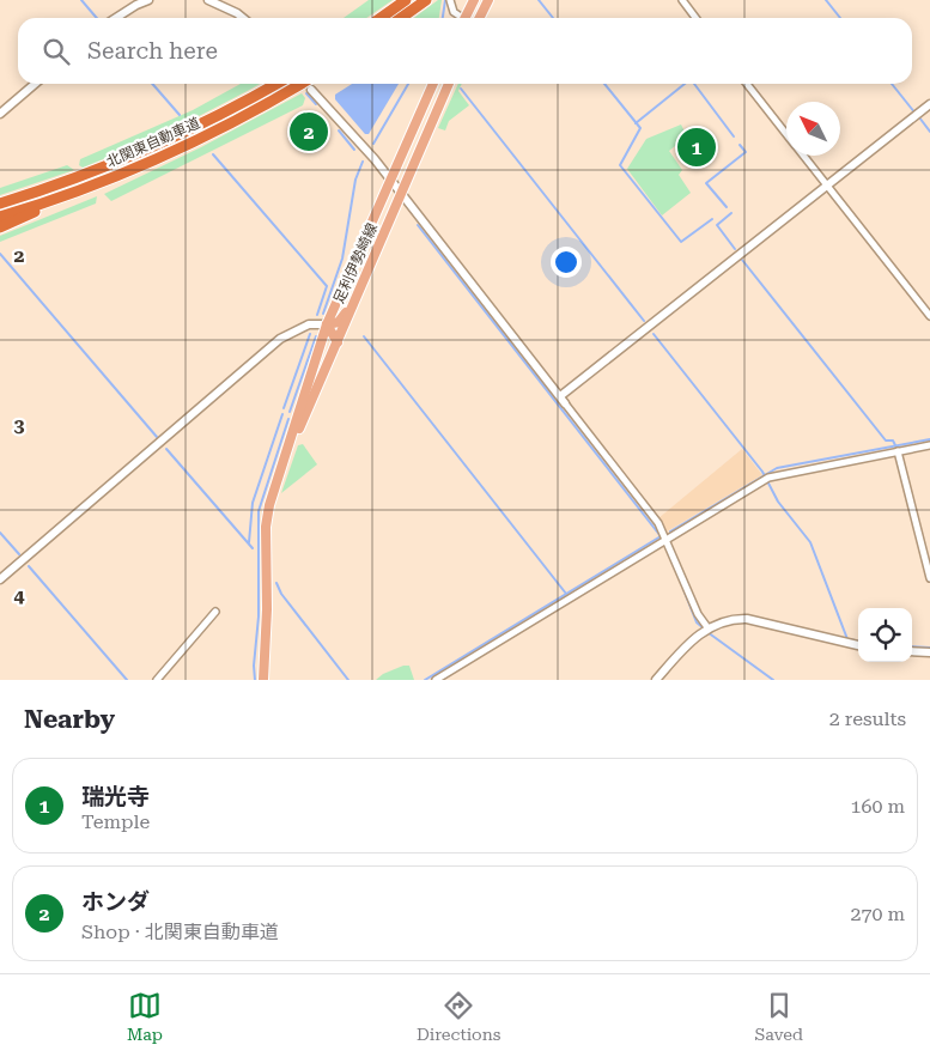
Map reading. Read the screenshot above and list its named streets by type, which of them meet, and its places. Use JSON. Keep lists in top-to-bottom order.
{
  "streets": {
    "highway": ["北関東自動車道"],
    "main road": ["足利伊勢崎線"]
  },
  "north": "top left",
  "page": {
    "search": "Search here",
    "pins": ["2", "1"],
    "heading": ["Nearby", "2 results"],
    "list": [
      {
        "mark": "1",
        "name": "瑞光寺",
        "note": "Temple",
        "value": "160 m"
      },
      {
        "mark": "2",
        "name": "ホンダ",
        "note": "Shop · 北関東自動車道",
        "value": "270 m"
      }
    ],
    "nav": ["Map", "Directions", "Saved"]
  },
  "grid": {
    "rows": ["2", "3", "4"]
  }
}
